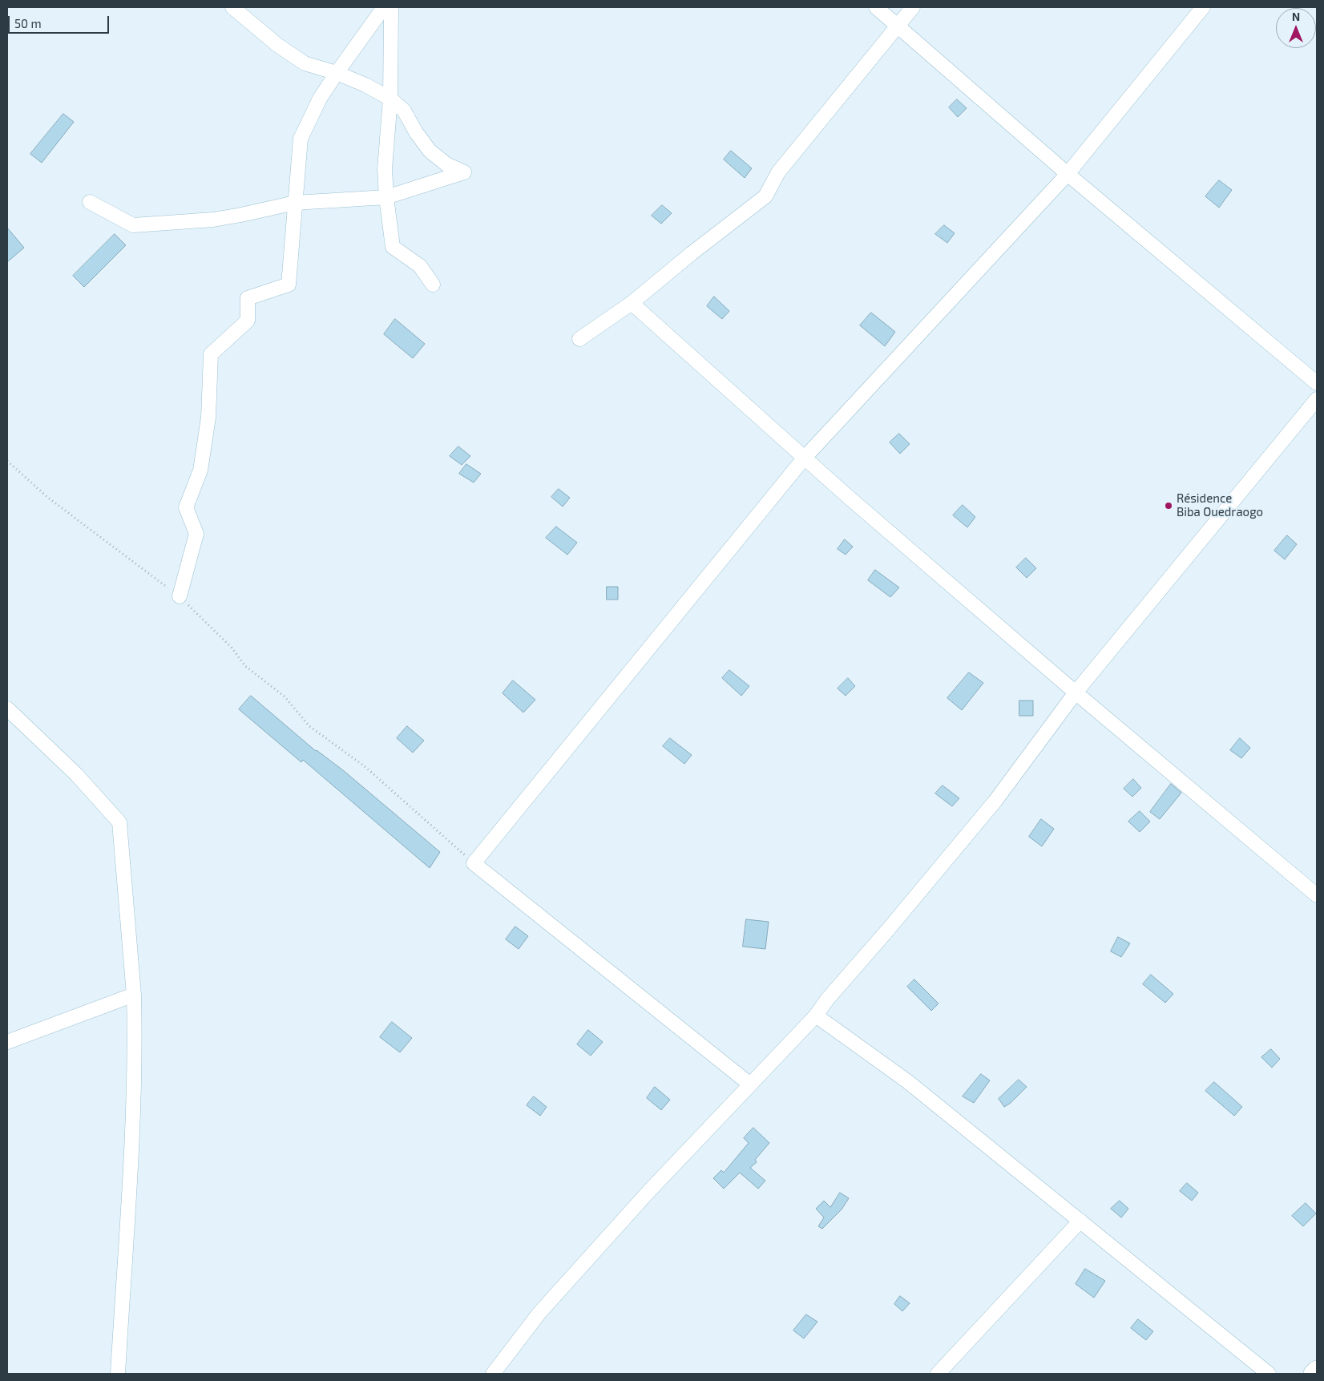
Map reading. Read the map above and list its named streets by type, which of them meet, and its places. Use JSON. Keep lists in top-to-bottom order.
{
  "places": ["Résidence Biba Ouedraogo"],
  "scale_bar": "50 m",
  "north": "top"
}
